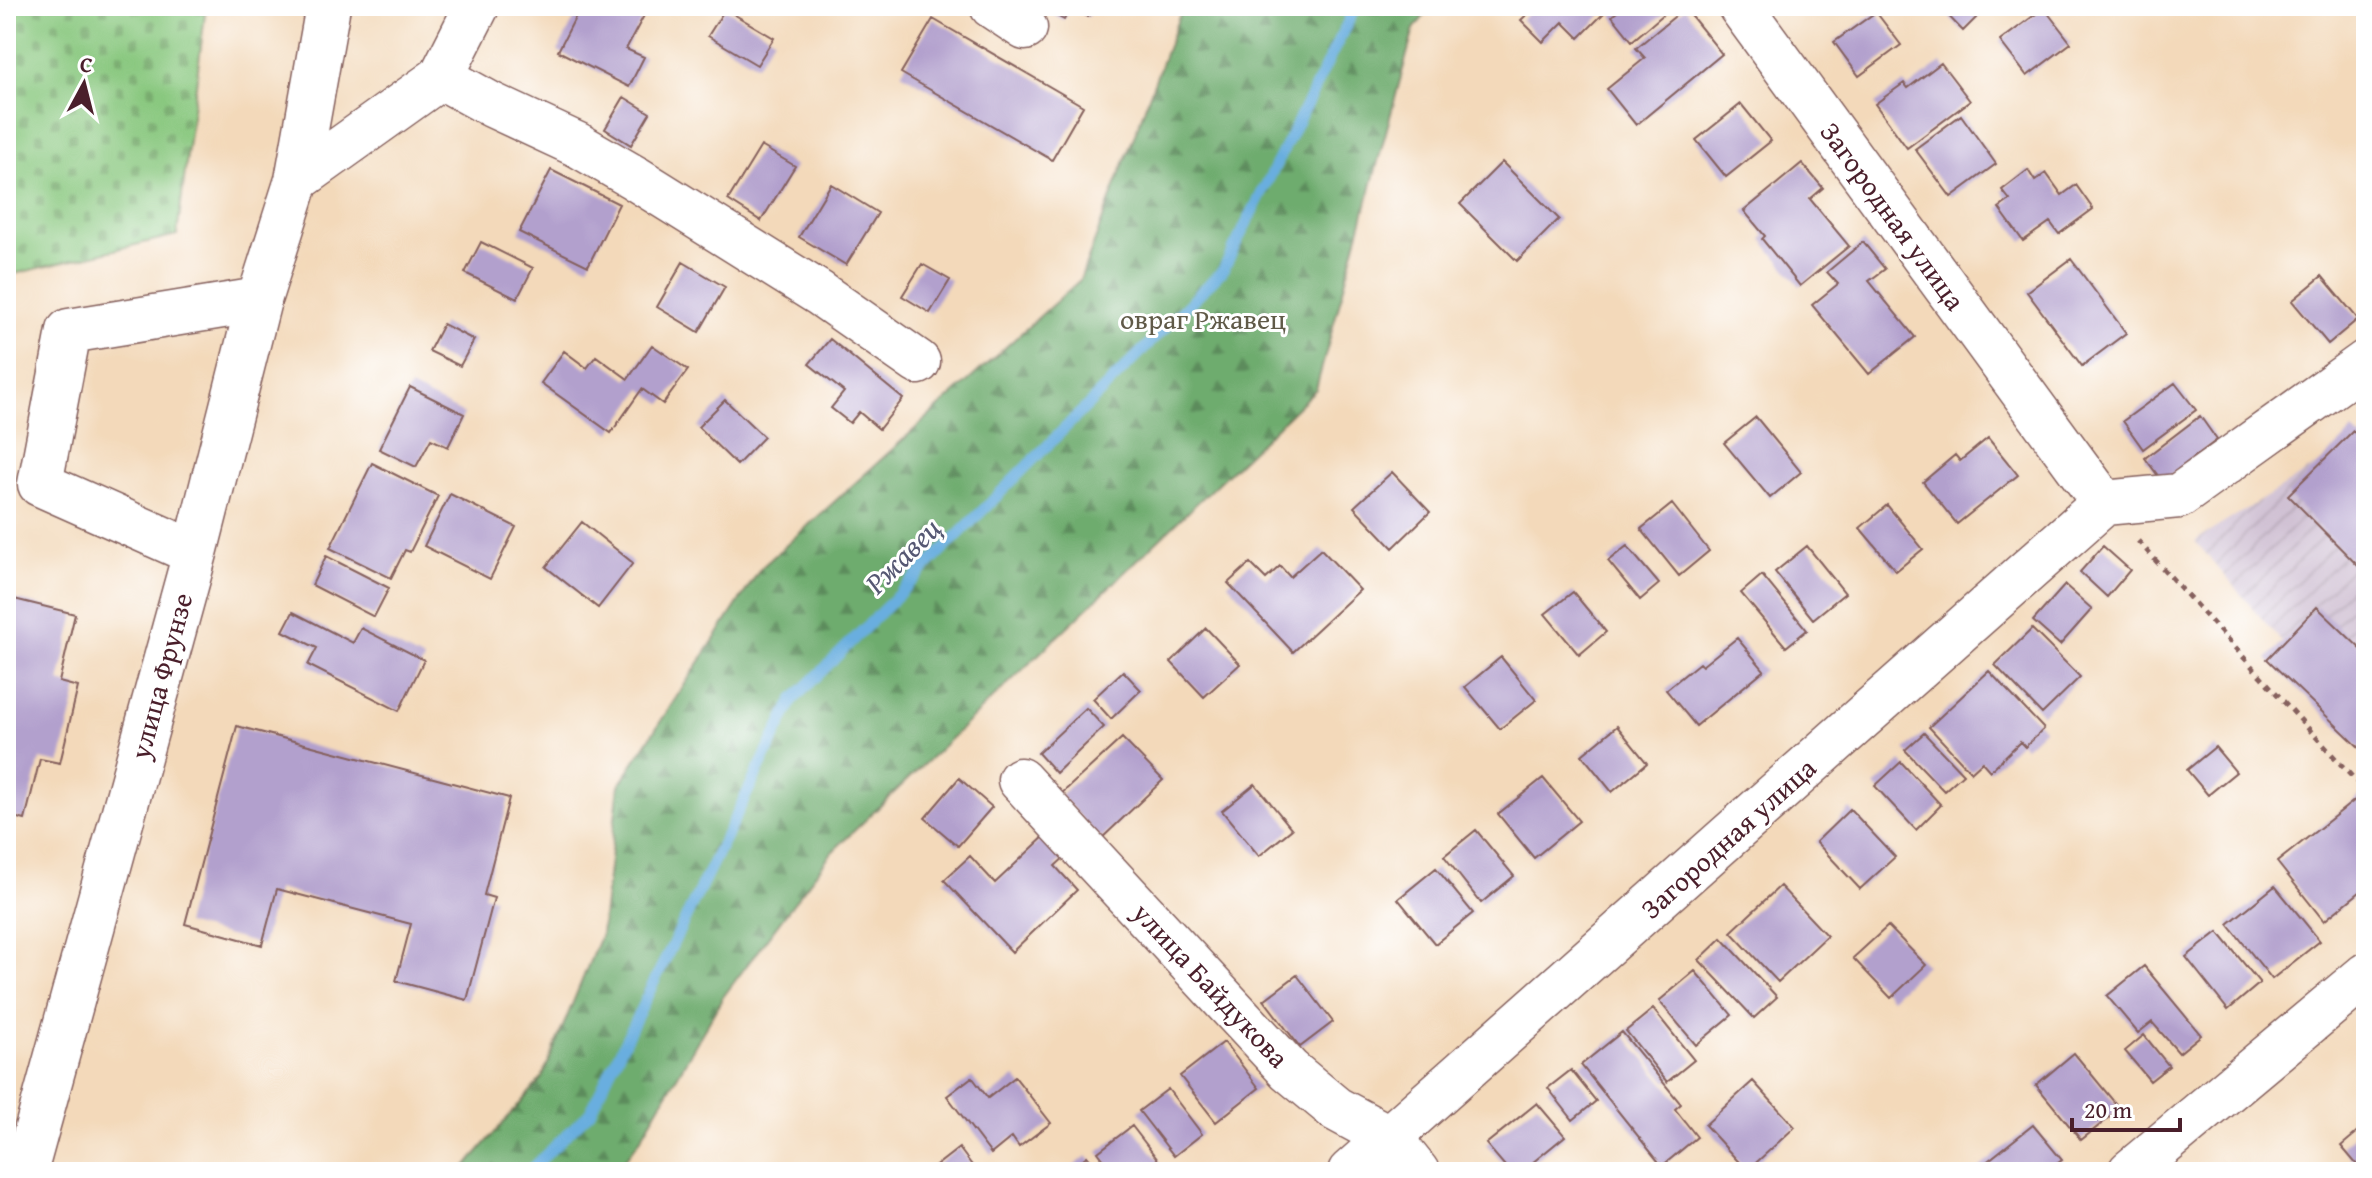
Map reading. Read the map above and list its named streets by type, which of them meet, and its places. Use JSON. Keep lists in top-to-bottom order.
{
  "streets": {
    "street": ["Загородная улица", "улица Фрунзе", "улица Байдукова"]
  },
  "crossings": [
    ["Загородная улица", "улица Байдукова"]
  ],
  "water": ["Ржавец"],
  "parks": ["овраг Ржавец"],
  "scale_bar": "20 m",
  "north": "top"
}
